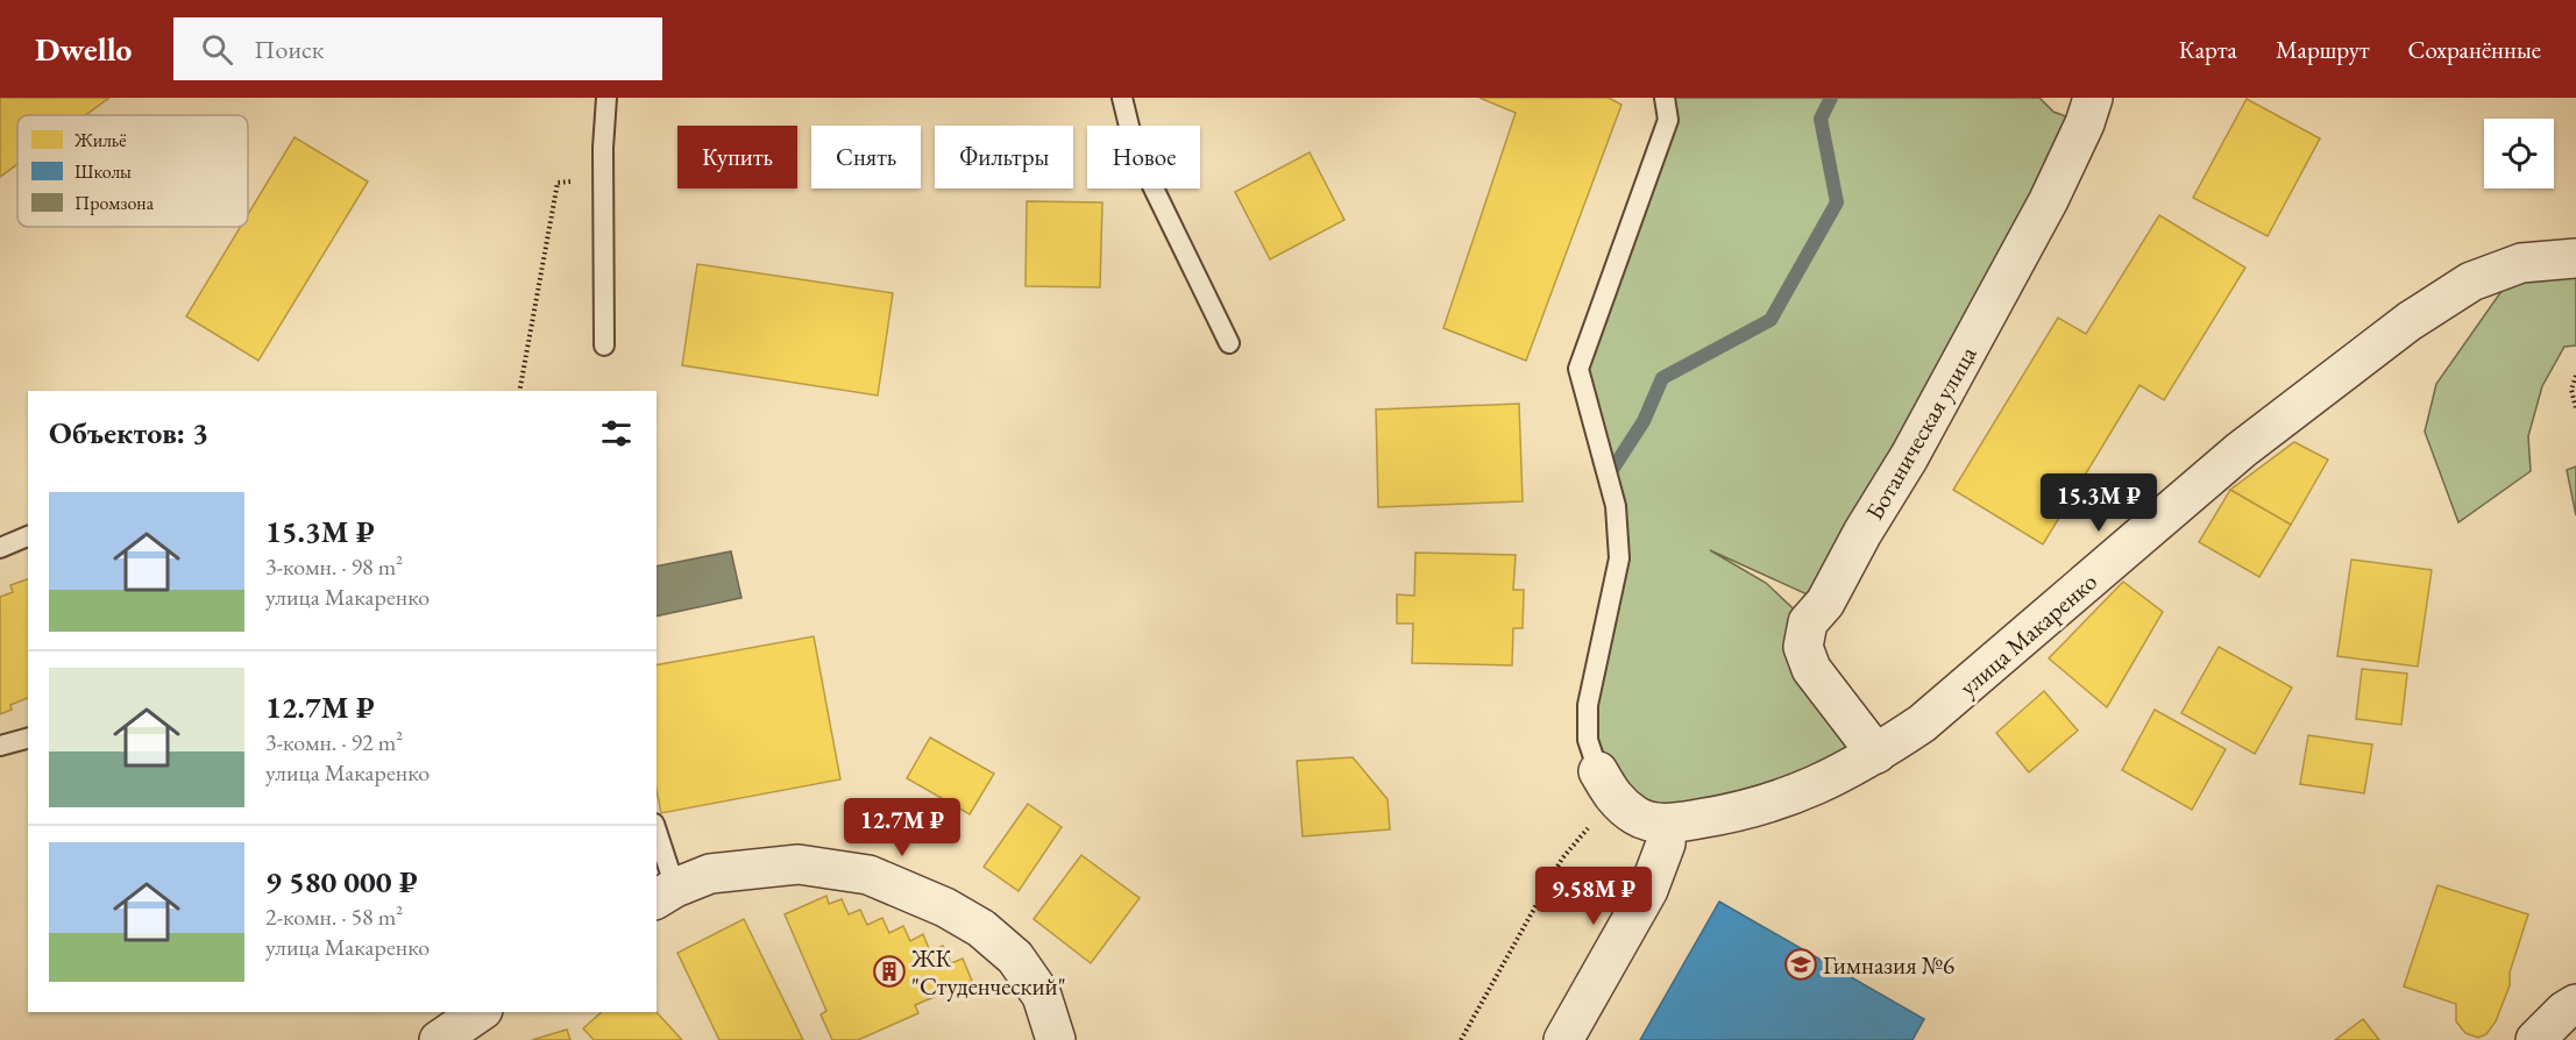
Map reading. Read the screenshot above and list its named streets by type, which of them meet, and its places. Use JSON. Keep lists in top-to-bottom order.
{
  "streets": {
    "street": ["Ботаническая улица", "улица Макаренко"]
  },
  "crossings": [
    ["Ботаническая улица", "улица Макаренко"]
  ],
  "places": {
    "school or university": ["Гимназия №6"],
    "building": ["ЖК \"Студенческий\""]
  },
  "legend": ["Жильё", "Школы", "Промзона"],
  "page": {
    "header": "Dwello",
    "search": "Поиск",
    "nav": ["Карта", "Маршрут", "Сохранённые"],
    "chip": [
      "Купить",
      "Снять",
      "Фильтры",
      "Новое"
    ],
    "heading": "Объектов: 3",
    "price": ["15.3M ₽", "12.7M ₽", "9.58M ₽"],
    "list": [
      {
        "name": "15.3M ₽",
        "note": "3-комн. · 98 m² · улица Макаренко"
      },
      {
        "name": "12.7M ₽",
        "note": "3-комн. · 92 m² · улица Макаренко"
      },
      {
        "name": "9 580 000 ₽",
        "note": "2-комн. · 58 m² · улица Макаренко"
      }
    ]
  }
}
